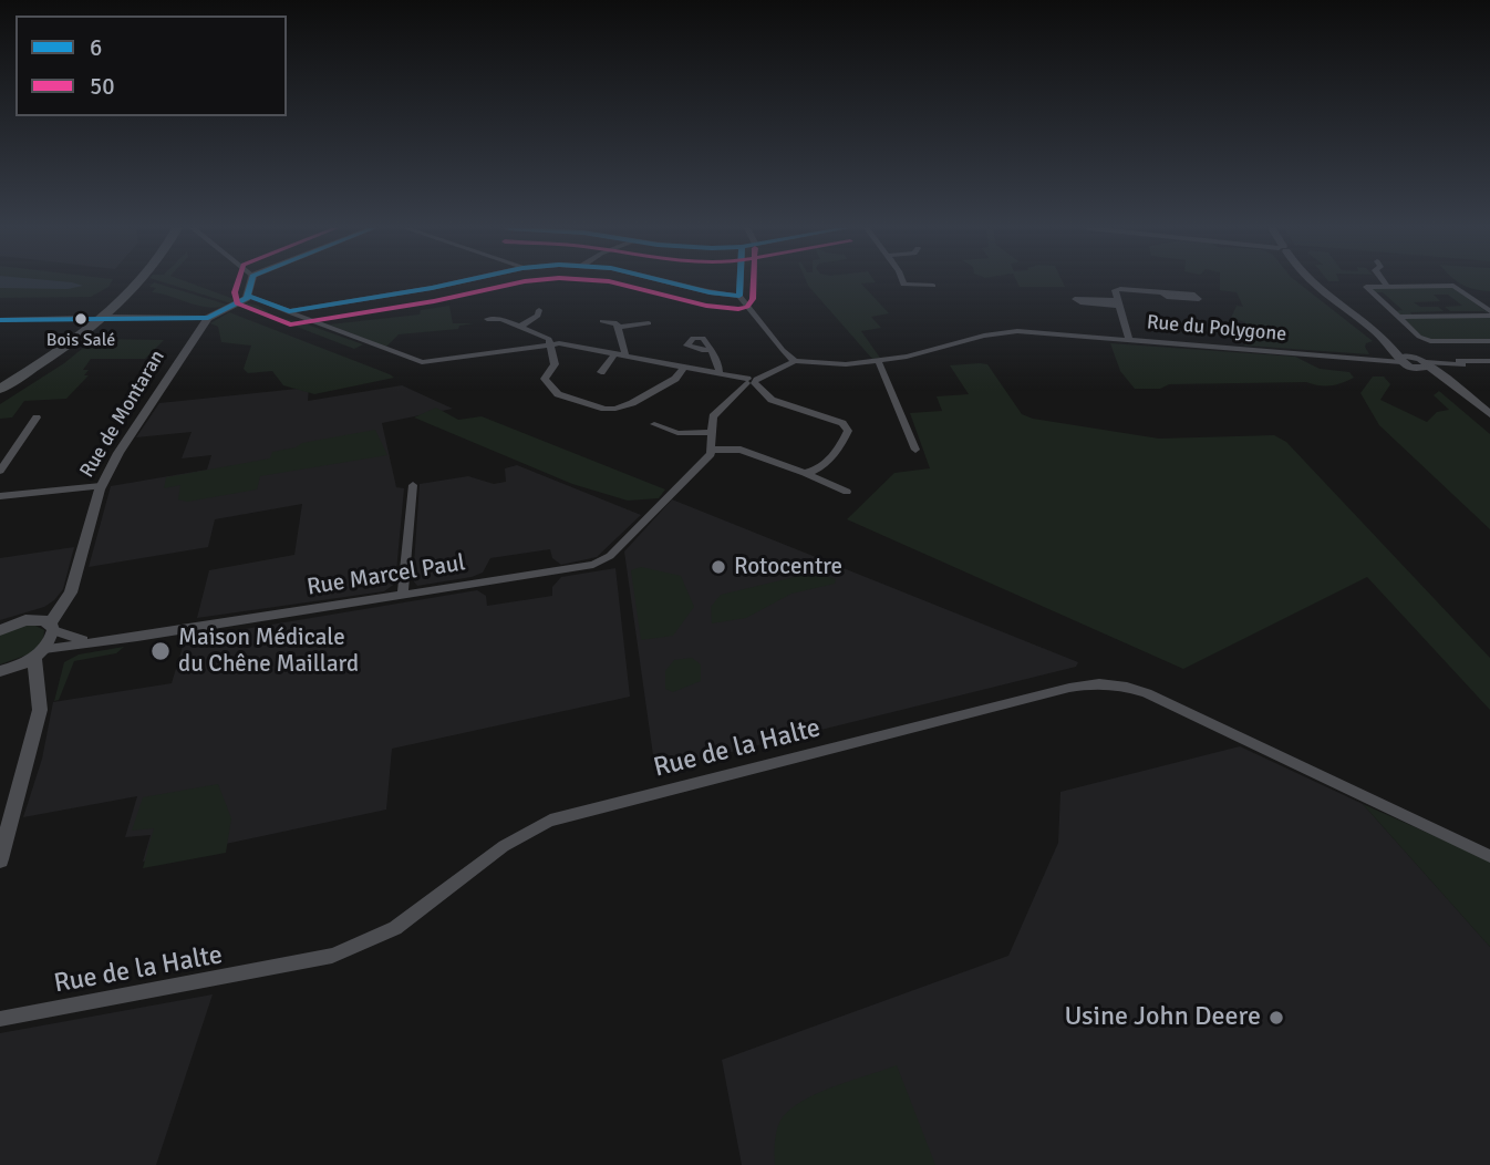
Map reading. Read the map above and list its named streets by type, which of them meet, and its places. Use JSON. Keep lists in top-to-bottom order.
{
  "streets": {
    "street": [
      "Rue du Polygone",
      "Rue de Montaran",
      "Rue Marcel Paul",
      "Rue de la Halte"
    ]
  },
  "crossings": [
    ["Rue de Montaran", "Rue Marcel Paul"]
  ],
  "places": [
    "Bois Salé",
    "Rotocentre",
    "Maison Médicale du Chêne Maillard",
    "Usine John Deere"
  ],
  "lines": ["transit line 6", "transit line 50"],
  "legend": ["6", "50"]
}
